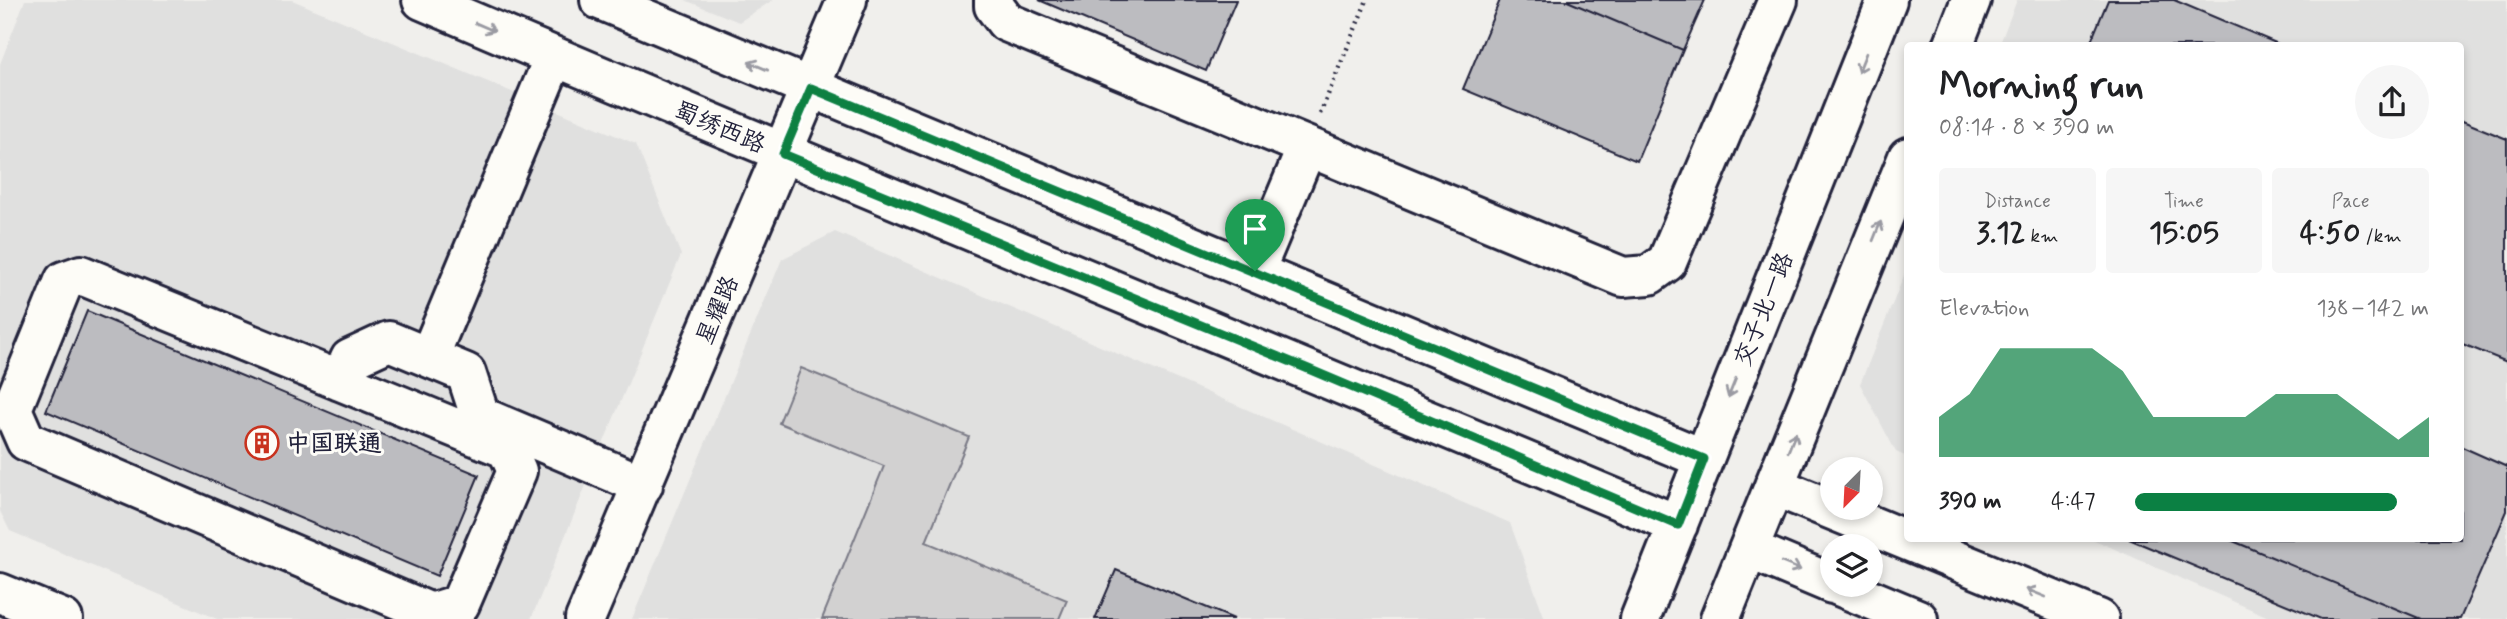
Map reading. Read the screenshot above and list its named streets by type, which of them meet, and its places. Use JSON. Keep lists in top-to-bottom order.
{
  "streets": {
    "street": ["蜀绣西路", "交子北一路", "星耀路"]
  },
  "crossings": [
    ["蜀绣西路", "交子北一路"],
    ["蜀绣西路", "星耀路"]
  ],
  "places": {
    "building": ["中国联通"]
  },
  "north": "bottom left",
  "page": {
    "heading": ["Morning run", "08:14 · 8 × 390 m"],
    "stats": [
      ["Distance", "3.12 km"],
      ["Time", "15:05"],
      ["Pace", "4:50 /km"]
    ],
    "chart": ["Elevation", "138–142 m"],
    "list": [
      {
        "name": "390 m",
        "note": "4:47"
      }
    ]
  }
}
